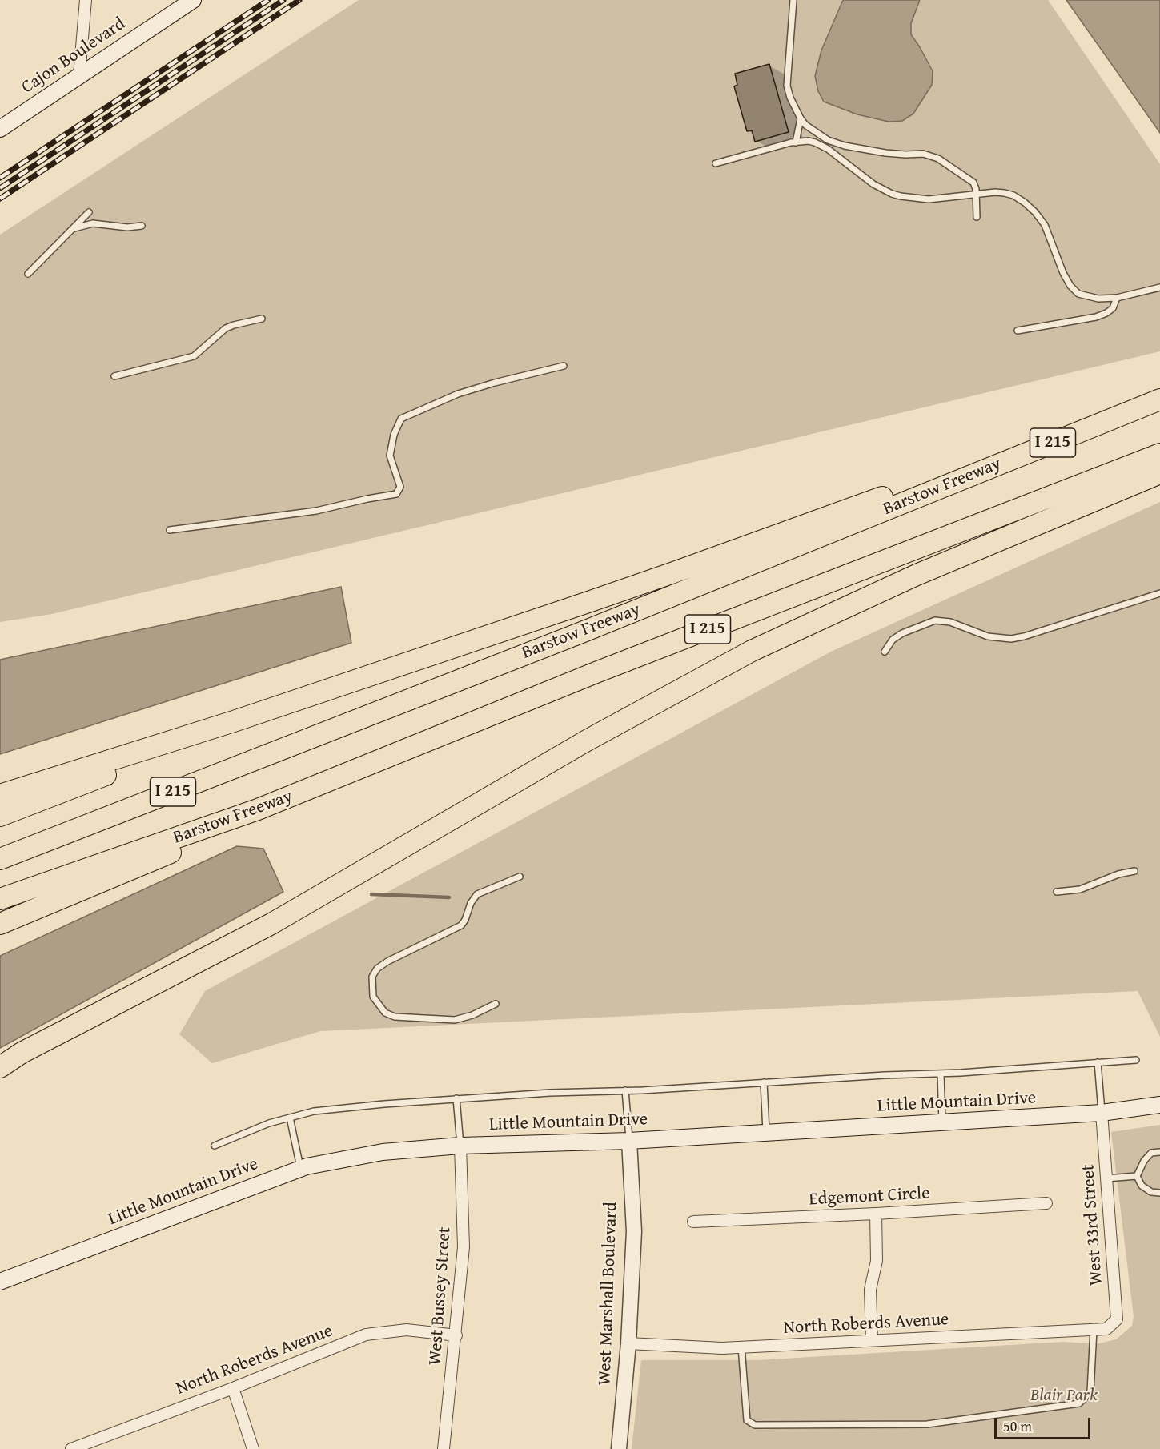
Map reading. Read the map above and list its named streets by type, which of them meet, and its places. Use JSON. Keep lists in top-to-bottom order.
{
  "streets": {
    "highway": ["I 215", "Barstow Freeway"],
    "main road": ["Cajon Boulevard", "Little Mountain Drive"],
    "street": [
      "Edgemont Circle",
      "West 33rd Street",
      "West Marshall Boulevard",
      "West Bussey Street",
      "North Roberds Avenue"
    ]
  },
  "crossings": [
    ["Little Mountain Drive", "West 33rd Street"],
    ["Little Mountain Drive", "West Marshall Boulevard"],
    ["Little Mountain Drive", "West Bussey Street"],
    ["West 33rd Street", "North Roberds Avenue"],
    ["West Marshall Boulevard", "North Roberds Avenue"],
    ["West Bussey Street", "North Roberds Avenue"]
  ],
  "parks": ["Blair Park"],
  "scale_bar": "50 m"
}
